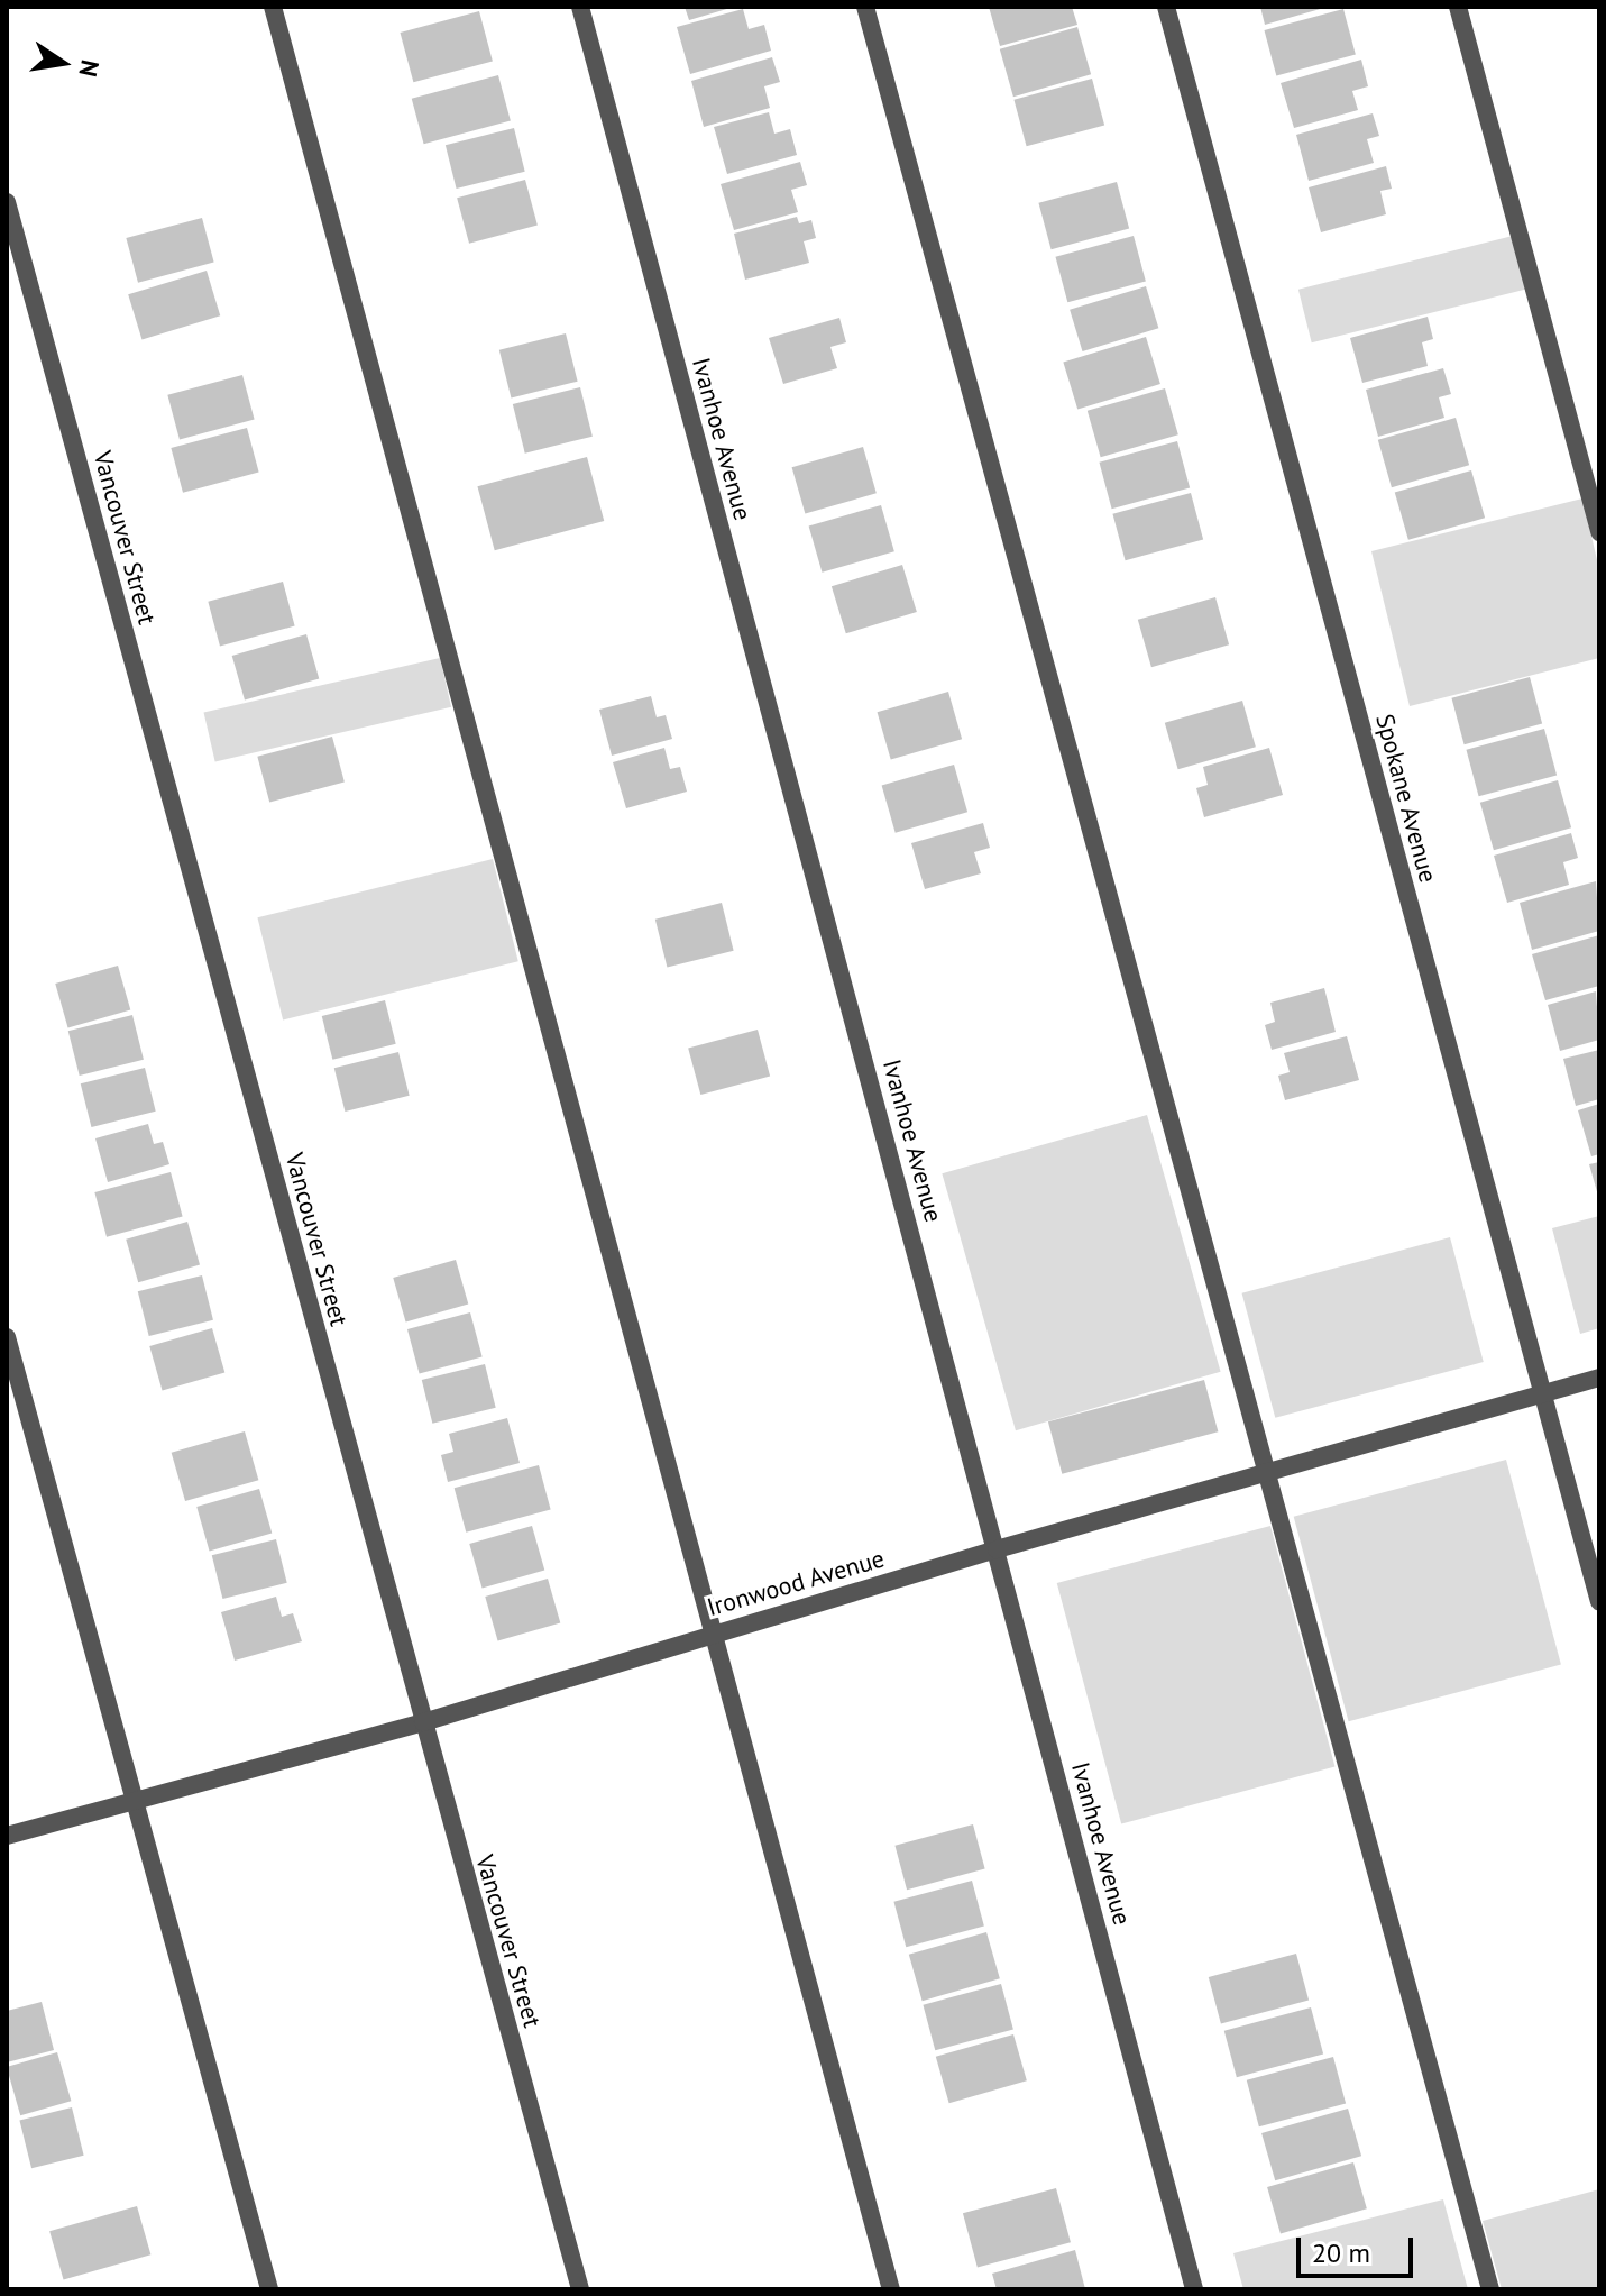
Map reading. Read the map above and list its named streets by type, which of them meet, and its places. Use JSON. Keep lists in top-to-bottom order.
{
  "streets": {
    "street": [
      "Ivanhoe Avenue",
      "Vancouver Street",
      "Spokane Avenue",
      "Ironwood Avenue"
    ]
  },
  "crossings": [
    ["Ivanhoe Avenue", "Ironwood Avenue"],
    ["Vancouver Street", "Ironwood Avenue"],
    ["Spokane Avenue", "Ironwood Avenue"]
  ],
  "scale_bar": "20 m",
  "north": "right"
}
